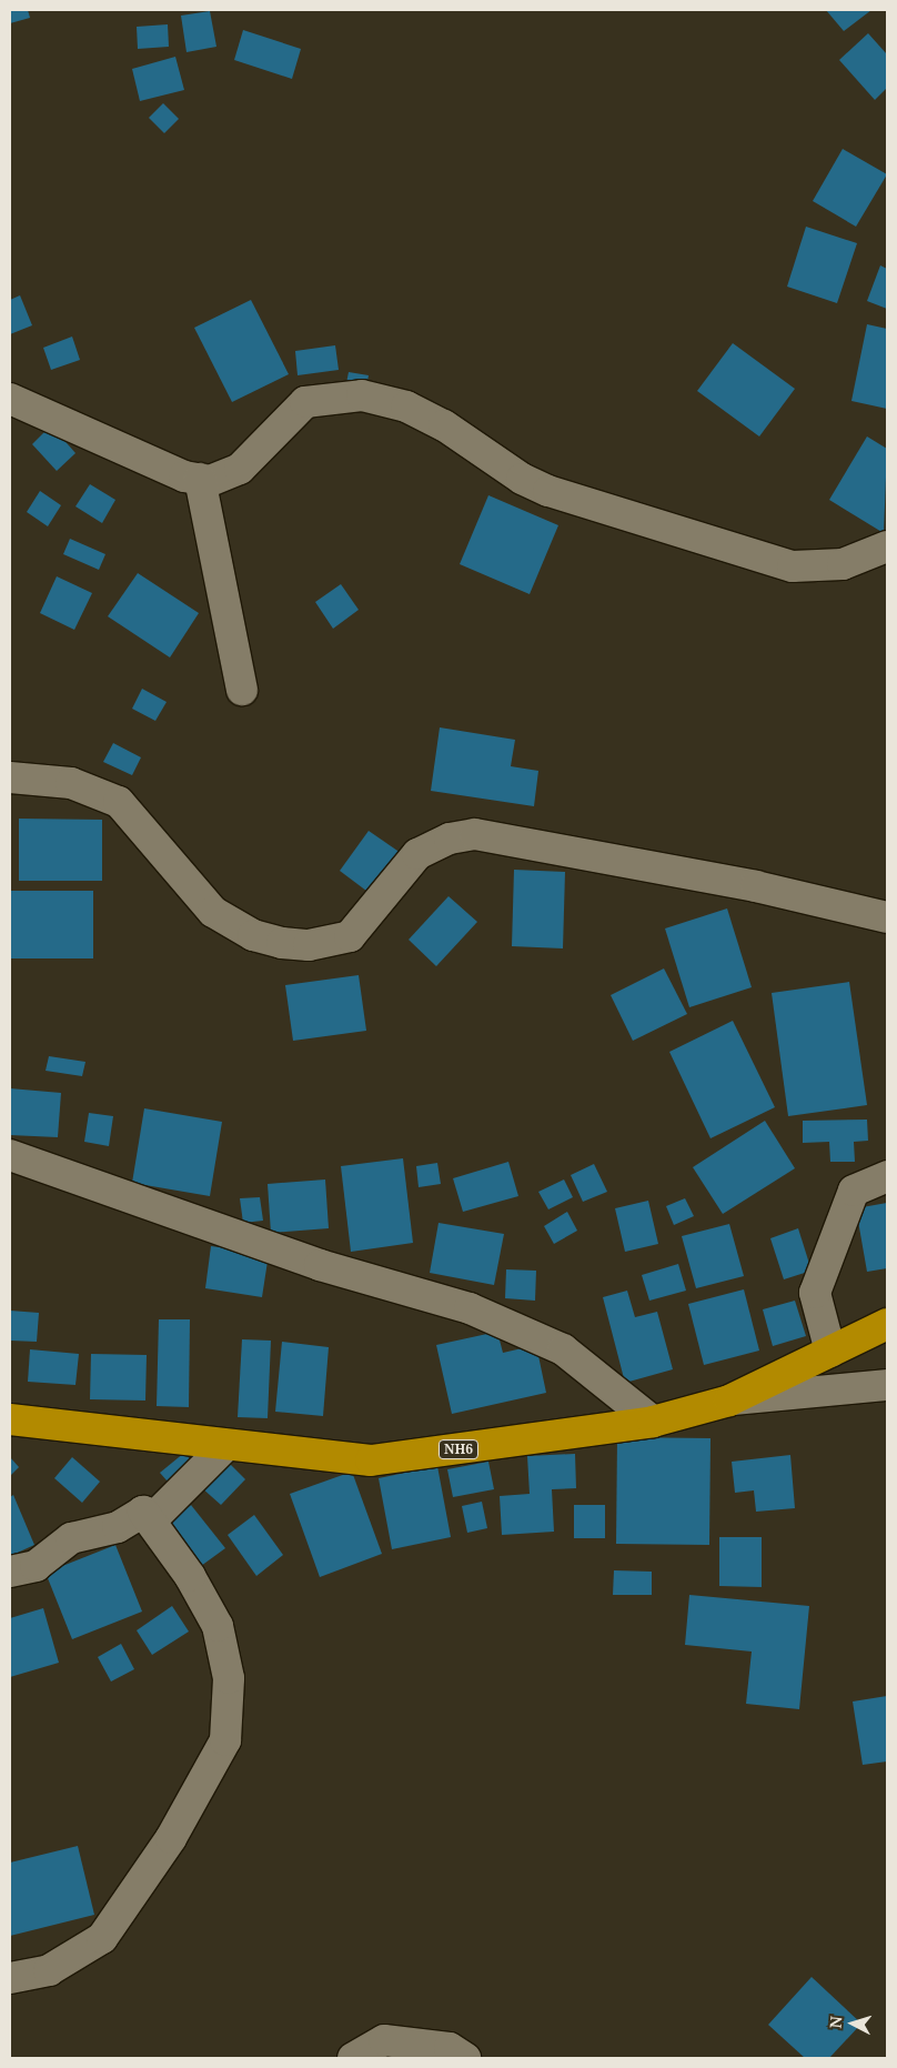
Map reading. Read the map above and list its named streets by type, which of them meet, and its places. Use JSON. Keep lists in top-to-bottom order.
{
  "streets": {
    "highway": ["NH6"]
  },
  "north": "left"
}
